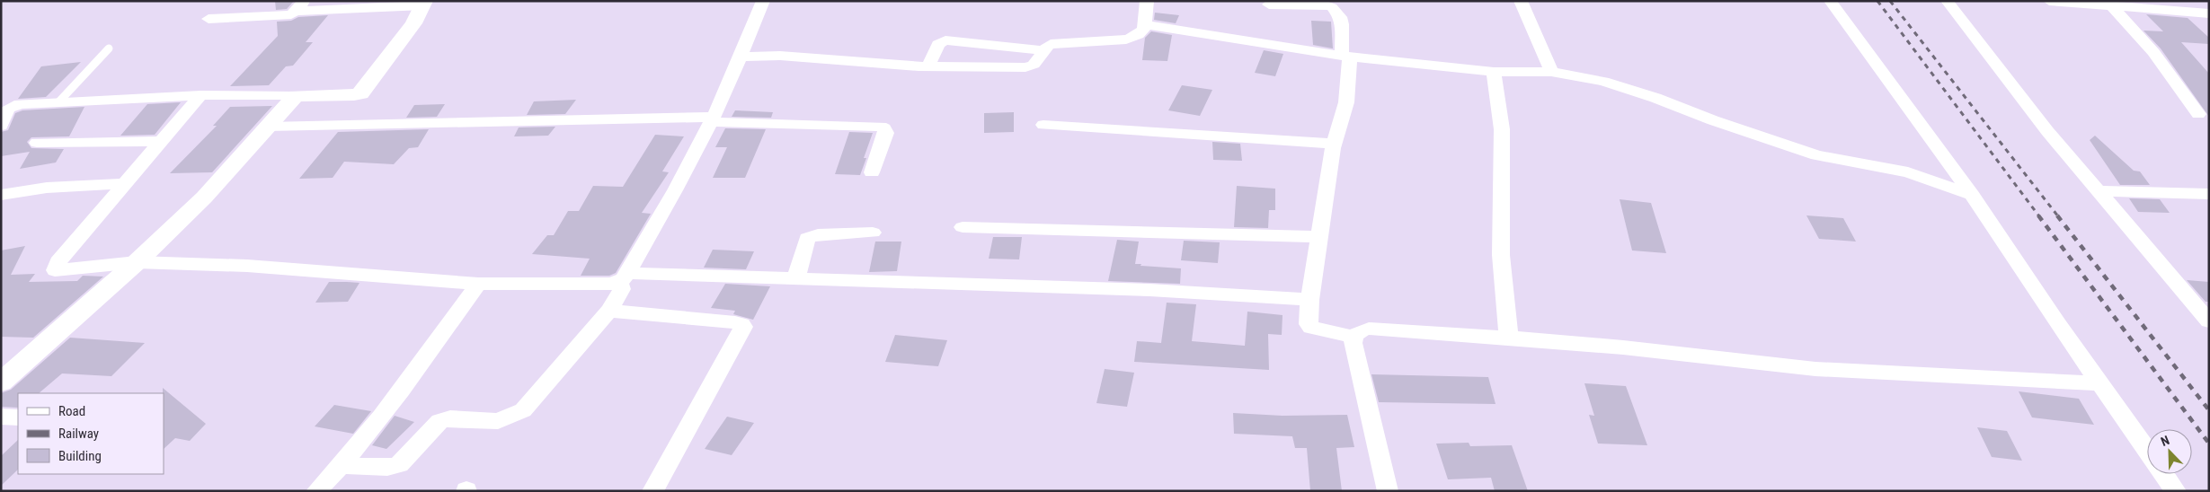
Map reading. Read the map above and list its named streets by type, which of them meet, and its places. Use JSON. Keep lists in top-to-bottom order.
{
  "legend": ["Road", "Railway", "Building"],
  "north": "top left"
}
